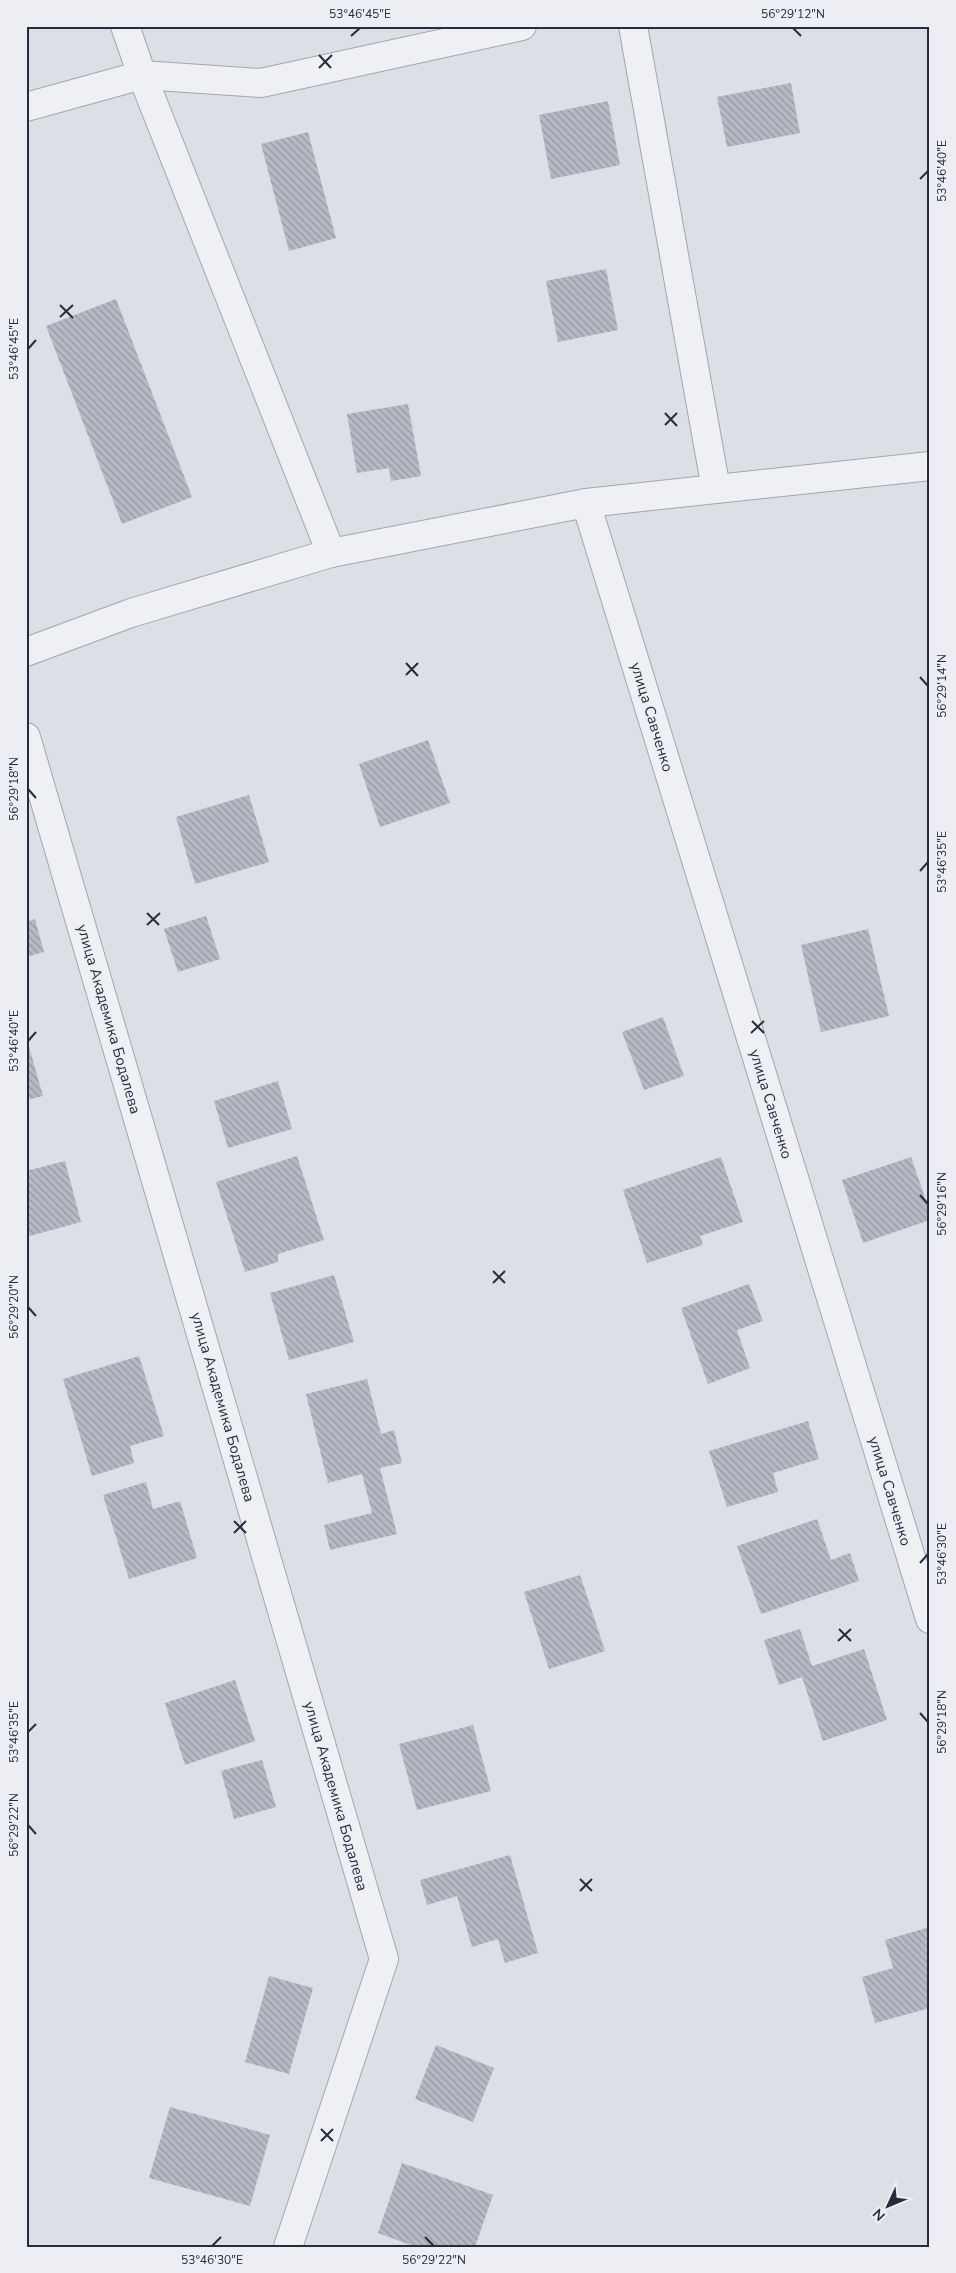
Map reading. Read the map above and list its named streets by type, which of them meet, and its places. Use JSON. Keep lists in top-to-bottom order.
{
  "streets": {
    "street": ["улица Савченко", "улица Академика Бодалева"]
  },
  "north": "bottom left",
  "coordinates": [
    "53°46'45\"E",
    "56°29'12\"N",
    "53°46'40\"E",
    "56°29'14\"N",
    "56°29'18\"N",
    "53°46'35\"E",
    "56°29'16\"N",
    "56°29'20\"N",
    "53°46'30\"E",
    "56°29'22\"N"
  ]
}
